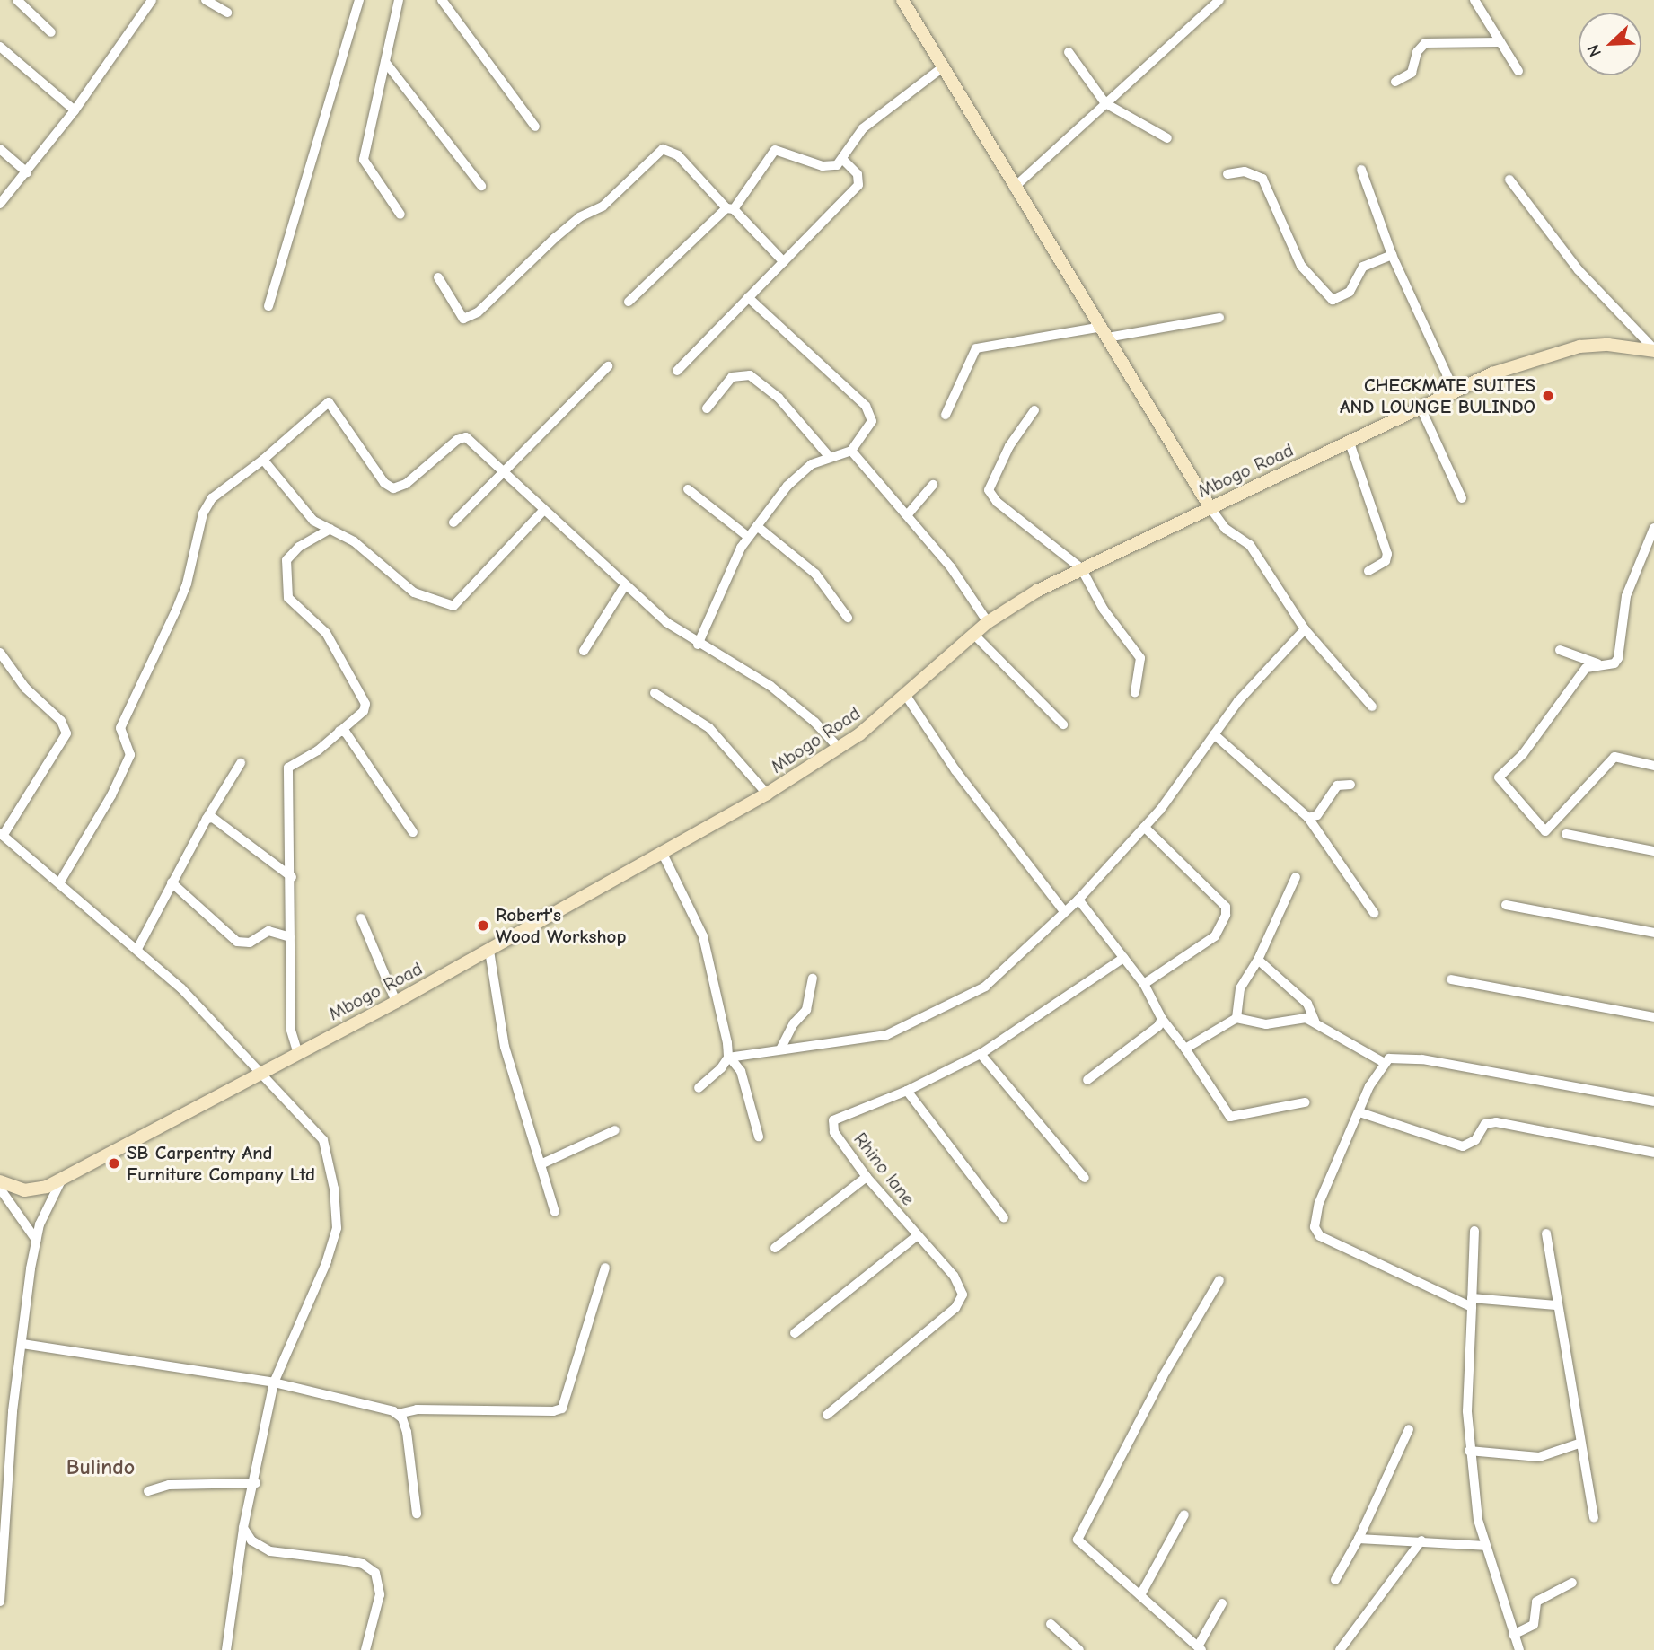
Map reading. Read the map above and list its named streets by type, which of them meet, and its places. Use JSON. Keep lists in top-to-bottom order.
{
  "streets": {
    "main road": ["Mbogo Road"],
    "street": ["Rhino lane"]
  },
  "districts": ["Bulindo"],
  "places": ["CHECKMATE SUITES AND LOUNGE BULINDO", "Robert's Wood Workshop", "SB Carpentry And Furniture Company Ltd"],
  "north": "bottom left"
}
